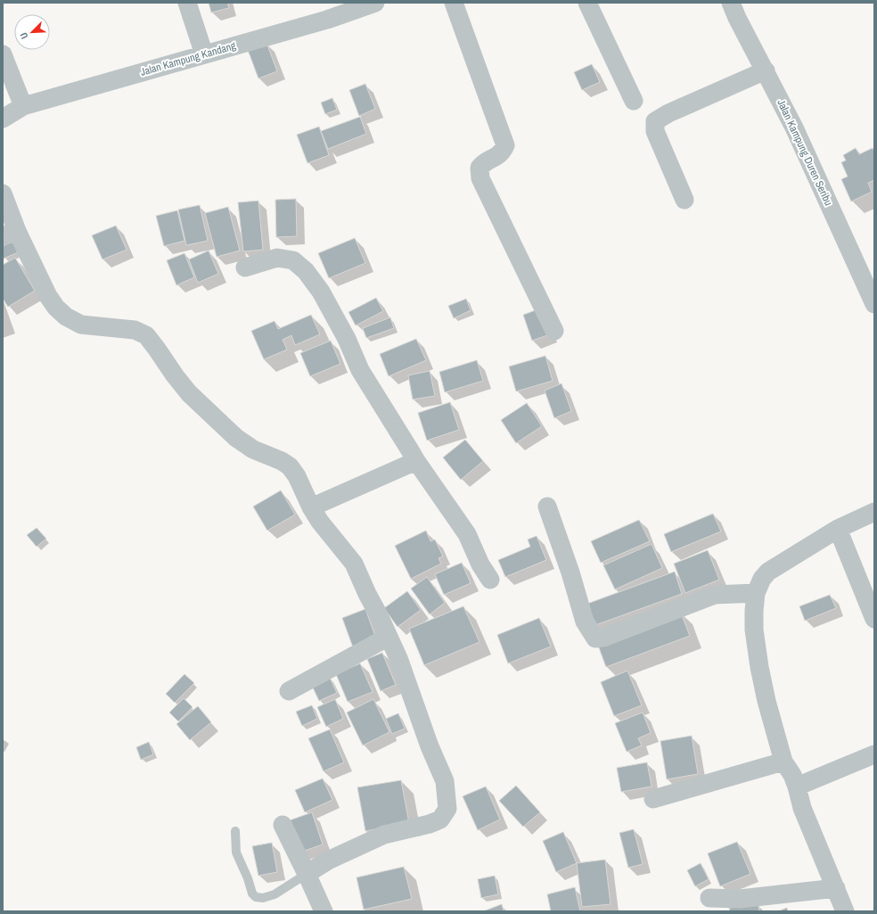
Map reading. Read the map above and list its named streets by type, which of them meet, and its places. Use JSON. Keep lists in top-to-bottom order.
{
  "streets": {
    "street": ["Jalan Kampung Kandang", "Jalan Kampung Duren Seribu"]
  },
  "north": "bottom left"
}
